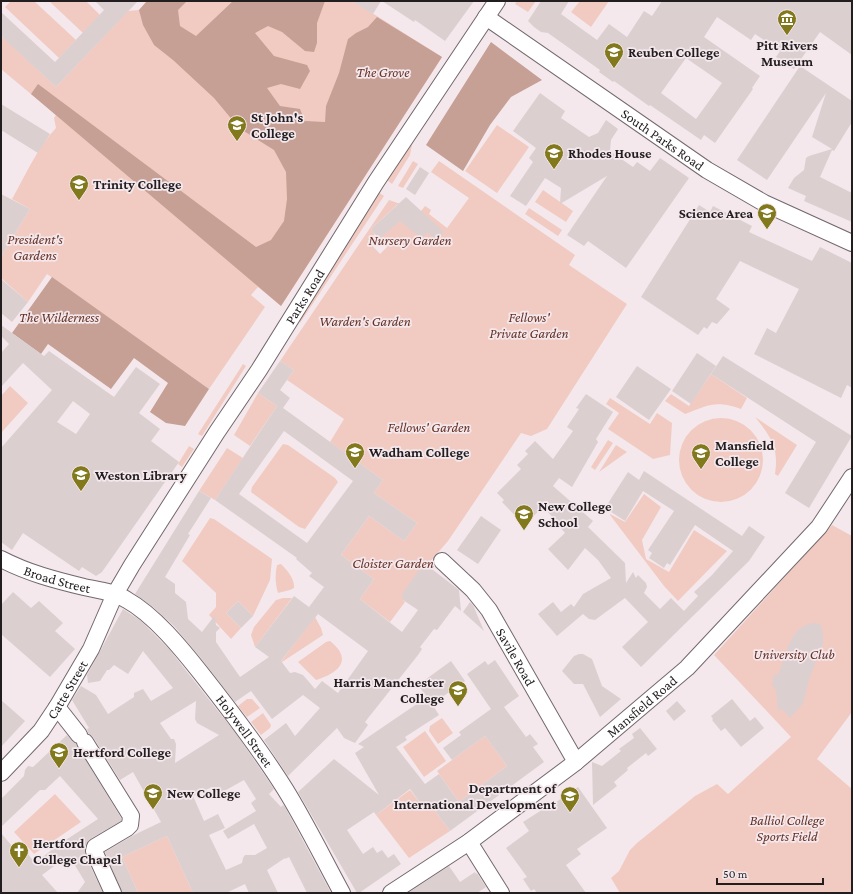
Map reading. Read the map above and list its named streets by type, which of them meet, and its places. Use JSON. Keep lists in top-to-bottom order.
{
  "streets": {
    "street": [
      "South Parks Road",
      "Parks Road",
      "Broad Street",
      "Savile Road",
      "Catte Street",
      "Mansfield Road",
      "Holywell Street"
    ]
  },
  "crossings": [
    ["South Parks Road", "Parks Road"],
    ["Parks Road", "Broad Street"],
    ["Parks Road", "Catte Street"],
    ["Parks Road", "Holywell Street"],
    ["Broad Street", "Catte Street"],
    ["Broad Street", "Holywell Street"],
    ["Savile Road", "Mansfield Road"],
    ["Catte Street", "Holywell Street"]
  ],
  "parks": [
    "The Grove",
    "President's Gardens",
    "Nursery Garden",
    "The Wilderness",
    "Fellows' Private Garden",
    "Warden's Garden",
    "Fellows' Garden",
    "Cloister Garden",
    "University Club",
    "Balliol College Sports Field"
  ],
  "places": {
    "museum": ["Pitt Rivers Museum"],
    "school or university": [
      "Reuben College",
      "St John's College",
      "Rhodes House",
      "Trinity College",
      "Science Area",
      "Wadham College",
      "Mansfield College",
      "Weston Library",
      "New College School",
      "Harris Manchester College",
      "Hertford College",
      "New College",
      "Department of International Development"
    ],
    "church": ["Hertford College Chapel"]
  },
  "scale_bar": "50 m"
}
